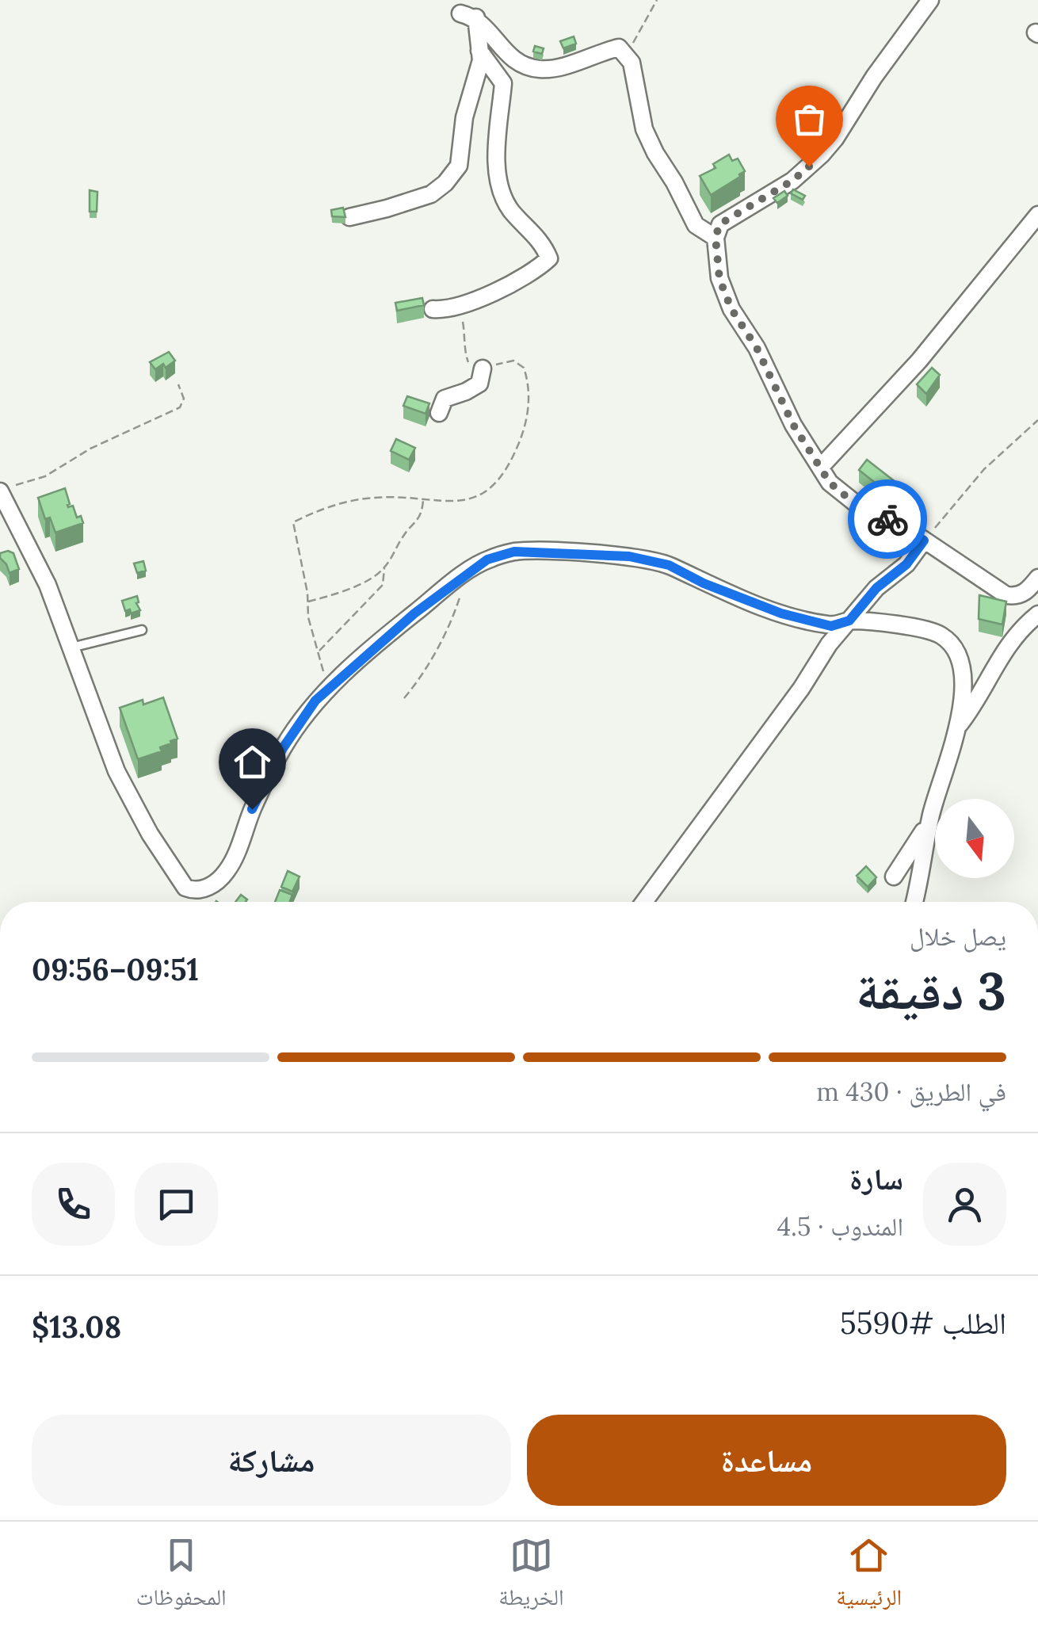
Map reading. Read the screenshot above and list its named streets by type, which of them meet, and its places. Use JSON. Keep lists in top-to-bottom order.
{
  "north": "bottom",
  "page": {
    "heading": ["3 دقيقة", "يصل خلال", "09:51–09:56"],
    "panel": [
      "سارة",
      "المندوب · 4.5",
      "الطلب #5590",
      "$13.08"
    ],
    "bar": "في الطريق · 430 m",
    "buttons": ["مساعدة", "مشاركة"],
    "tabs": ["الرئيسية", "الخريطة", "المحفوظات"]
  }
}
